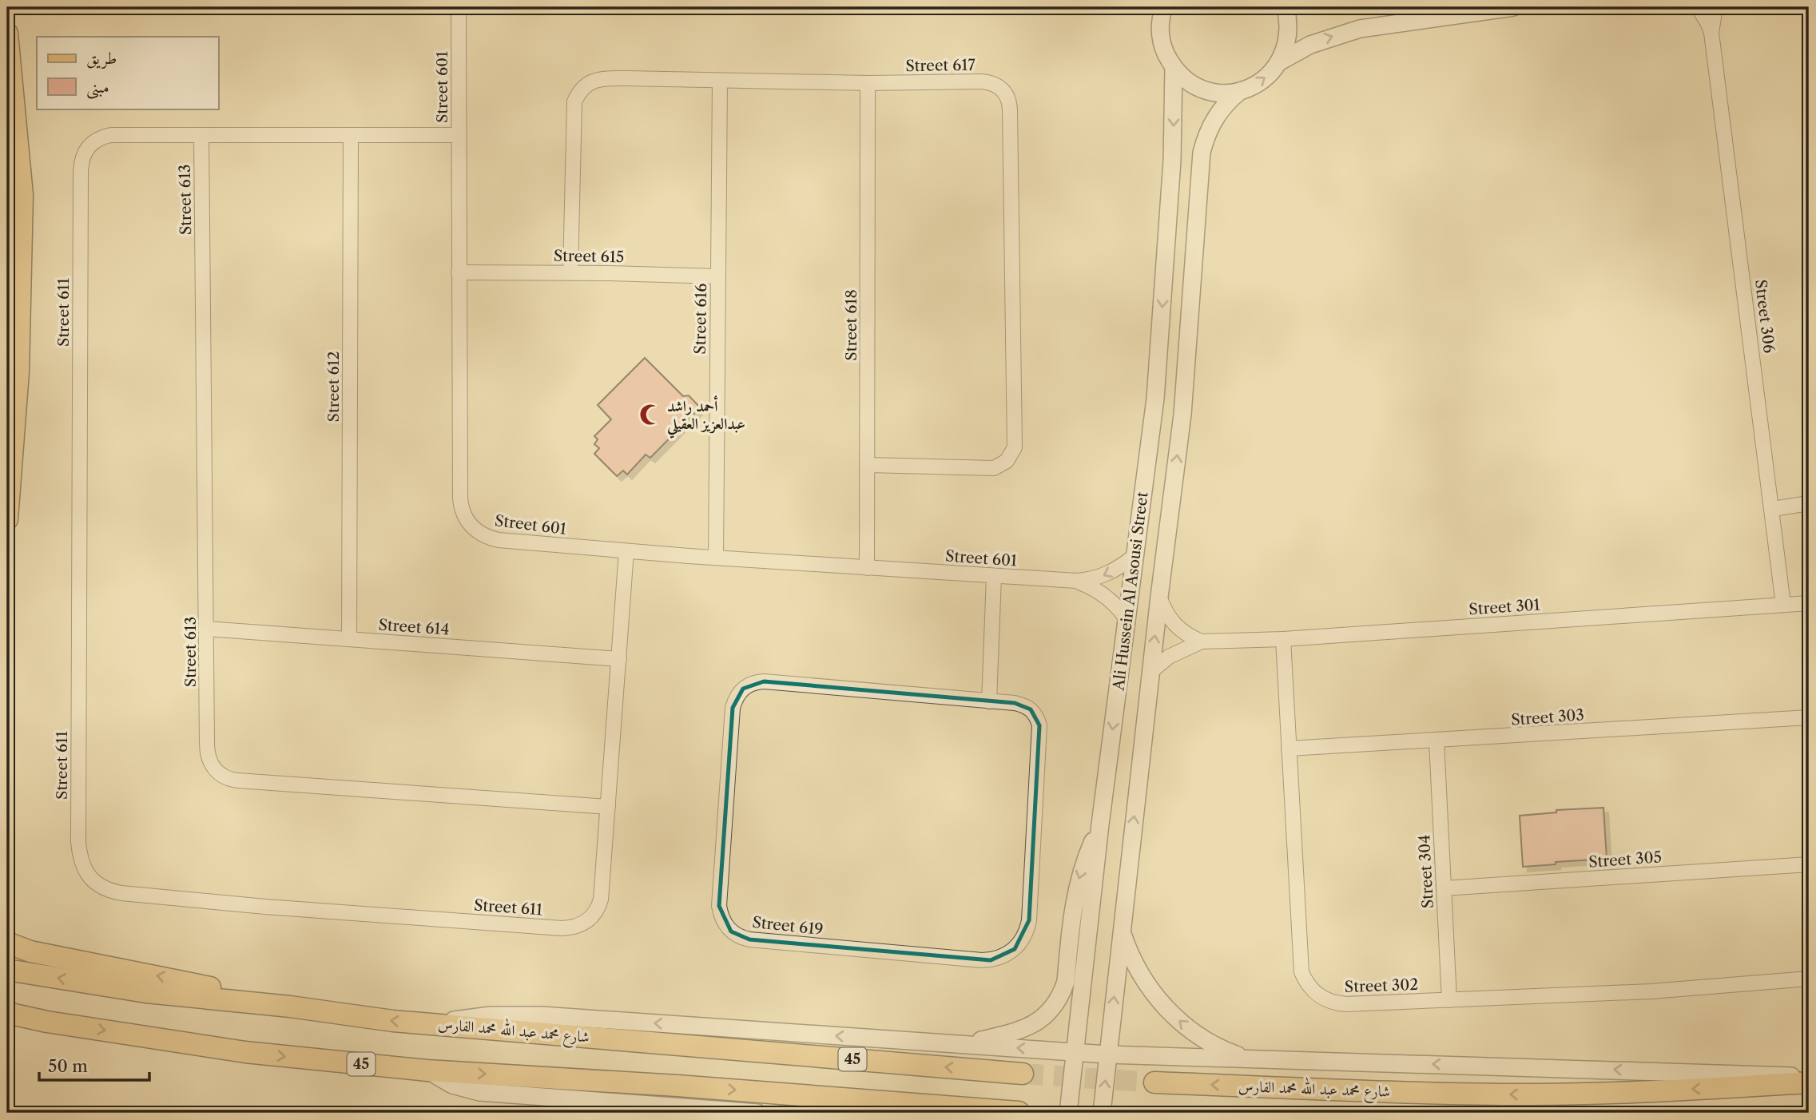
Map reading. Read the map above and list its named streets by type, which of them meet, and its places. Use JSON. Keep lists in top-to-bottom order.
{
  "streets": {
    "main road": ["شارع محمد عبد الله محمد الفارس", "45"],
    "street": [
      "Street 617",
      "Street 601",
      "Street 613",
      "Street 615",
      "Street 611",
      "Street 306",
      "Street 616",
      "Street 618",
      "Street 612",
      "Ali Hussein Al Asousi Street",
      "Street 301",
      "Street 614",
      "Street 303",
      "Street 305",
      "Street 304",
      "Street 619",
      "Street 302"
    ]
  },
  "crossings": [
    ["Street 617", "Street 615"],
    ["Street 617", "Street 616"],
    ["Street 617", "Street 618"],
    ["Street 601", "Street 615"],
    ["Street 601", "Street 611"],
    ["Street 601", "Street 616"],
    ["Street 601", "Street 618"],
    ["Street 601", "Ali Hussein Al Asousi Street"],
    ["Street 613", "Street 611"],
    ["Street 613", "Street 614"],
    ["Street 615", "Street 616"],
    ["Street 611", "Street 612"],
    ["Street 611", "Street 614"],
    ["Street 306", "Street 301"],
    ["Street 612", "Street 614"],
    ["Ali Hussein Al Asousi Street", "Street 301"],
    ["Street 301", "Street 302"],
    ["Street 303", "Street 304"],
    ["Street 303", "Street 302"],
    ["Street 305", "Street 304"],
    ["Street 304", "Street 302"]
  ],
  "places": {
    "mosque": ["أحمد راشد عبدالعزيز العقيلي"]
  },
  "legend": ["طريق", "مبنى"],
  "scale_bar": "50 m"
}
